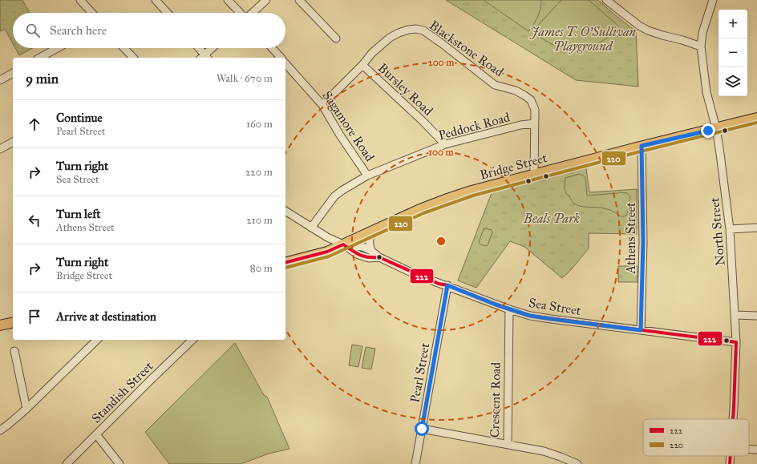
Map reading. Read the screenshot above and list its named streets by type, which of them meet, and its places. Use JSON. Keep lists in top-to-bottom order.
{
  "streets": {
    "main road": ["Bridge Street"],
    "street": [
      "Blackstone Road",
      "Bursley Road",
      "Sagamore Road",
      "Peddock Road",
      "North Street",
      "Athens Street",
      "Sea Street",
      "Pearl Street",
      "Standish Street",
      "Crescent Road"
    ]
  },
  "crossings": [
    ["Blackstone Road", "Bursley Road"],
    ["Blackstone Road", "Sagamore Road"],
    ["Blackstone Road", "Peddock Road"],
    ["Blackstone Road", "Bridge Street"],
    ["Bursley Road", "Peddock Road"],
    ["Sagamore Road", "Peddock Road"],
    ["Peddock Road", "Sea Street"],
    ["Bridge Street", "North Street"],
    ["Bridge Street", "Athens Street"],
    ["Bridge Street", "Sea Street"],
    ["North Street", "Sea Street"],
    ["Athens Street", "Sea Street"],
    ["Sea Street", "Pearl Street"],
    ["Sea Street", "Crescent Road"],
    ["Pearl Street", "Crescent Road"]
  ],
  "parks": ["James T. O'Sullivan Playground", "Beals Park"],
  "lines": ["transit line 220", "transit line 222"],
  "legend": ["222", "220"],
  "page": {
    "map_buttons": ["+", "−"],
    "search": "Search here",
    "heading": ["9 min", "Walk · 670 m"],
    "list": [
      ["Continue", "Pearl Street", "160 m"],
      ["Turn right", "Sea Street", "220 m"],
      ["Turn left", "Athens Street", "210 m"],
      ["Turn right", "Bridge Street", "80 m"],
      "Arrive at destination"
    ]
  },
  "rings": ["200 m", "100 m"]
}
